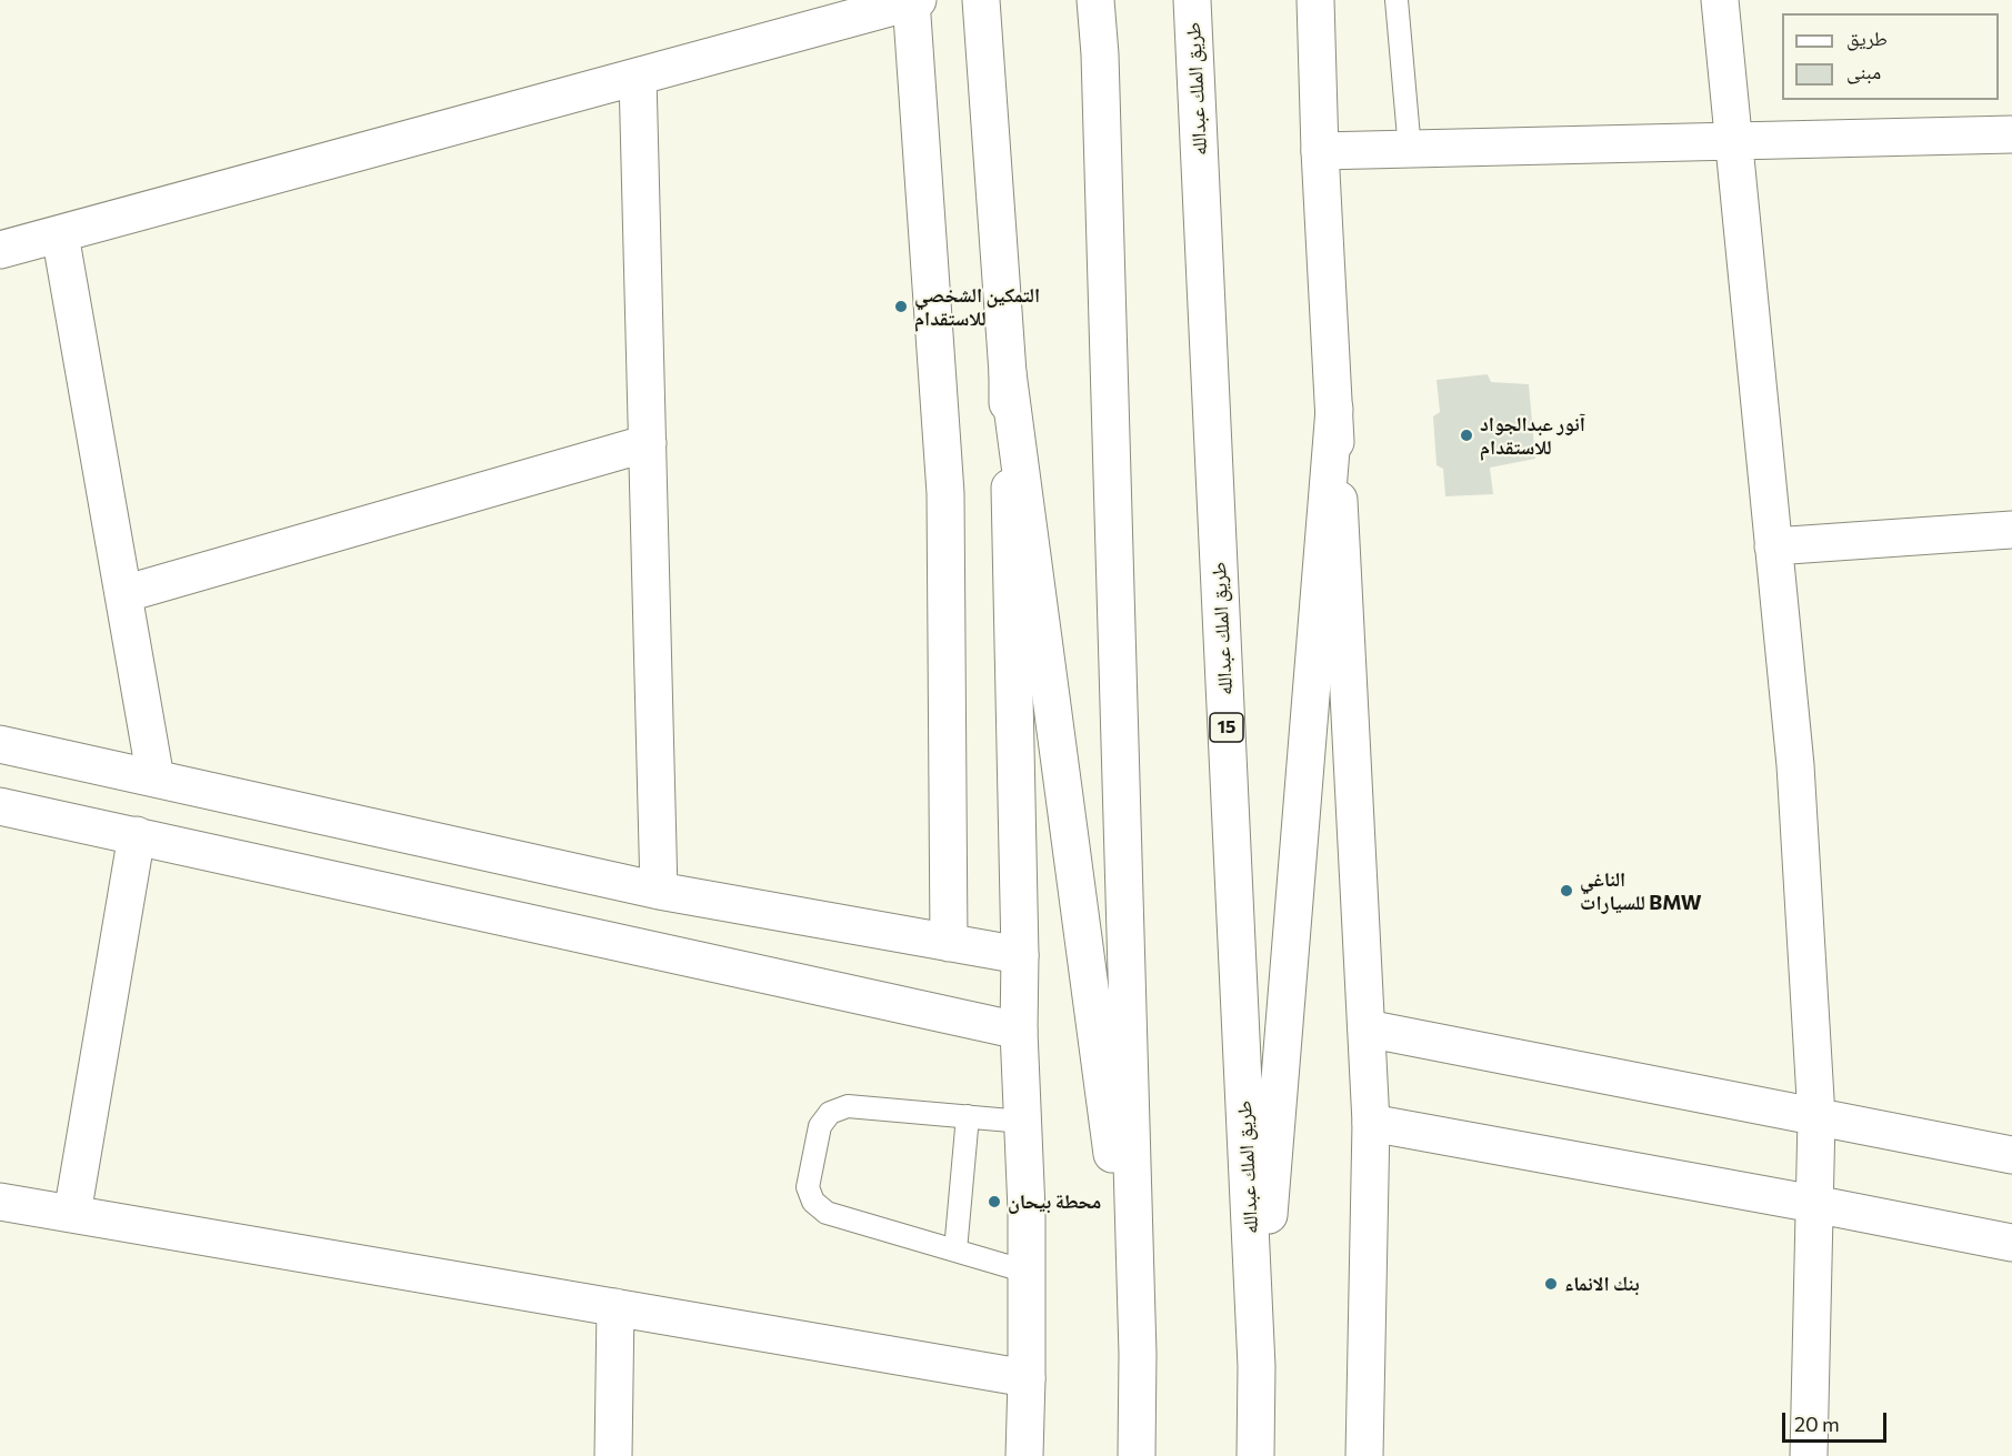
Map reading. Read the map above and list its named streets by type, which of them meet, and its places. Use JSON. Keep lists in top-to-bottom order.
{
  "streets": {
    "main road": ["طريق الملك عبدالله", "15"]
  },
  "places": [
    "التمكين الشخصي للاستقدام",
    "آنور عبدالجواد للاستقدام",
    "الناغي للسيارات BMW",
    "محطة بيحان",
    "بنك الانماء"
  ],
  "legend": ["طريق", "مبنى"],
  "scale_bar": "20 m"
}
